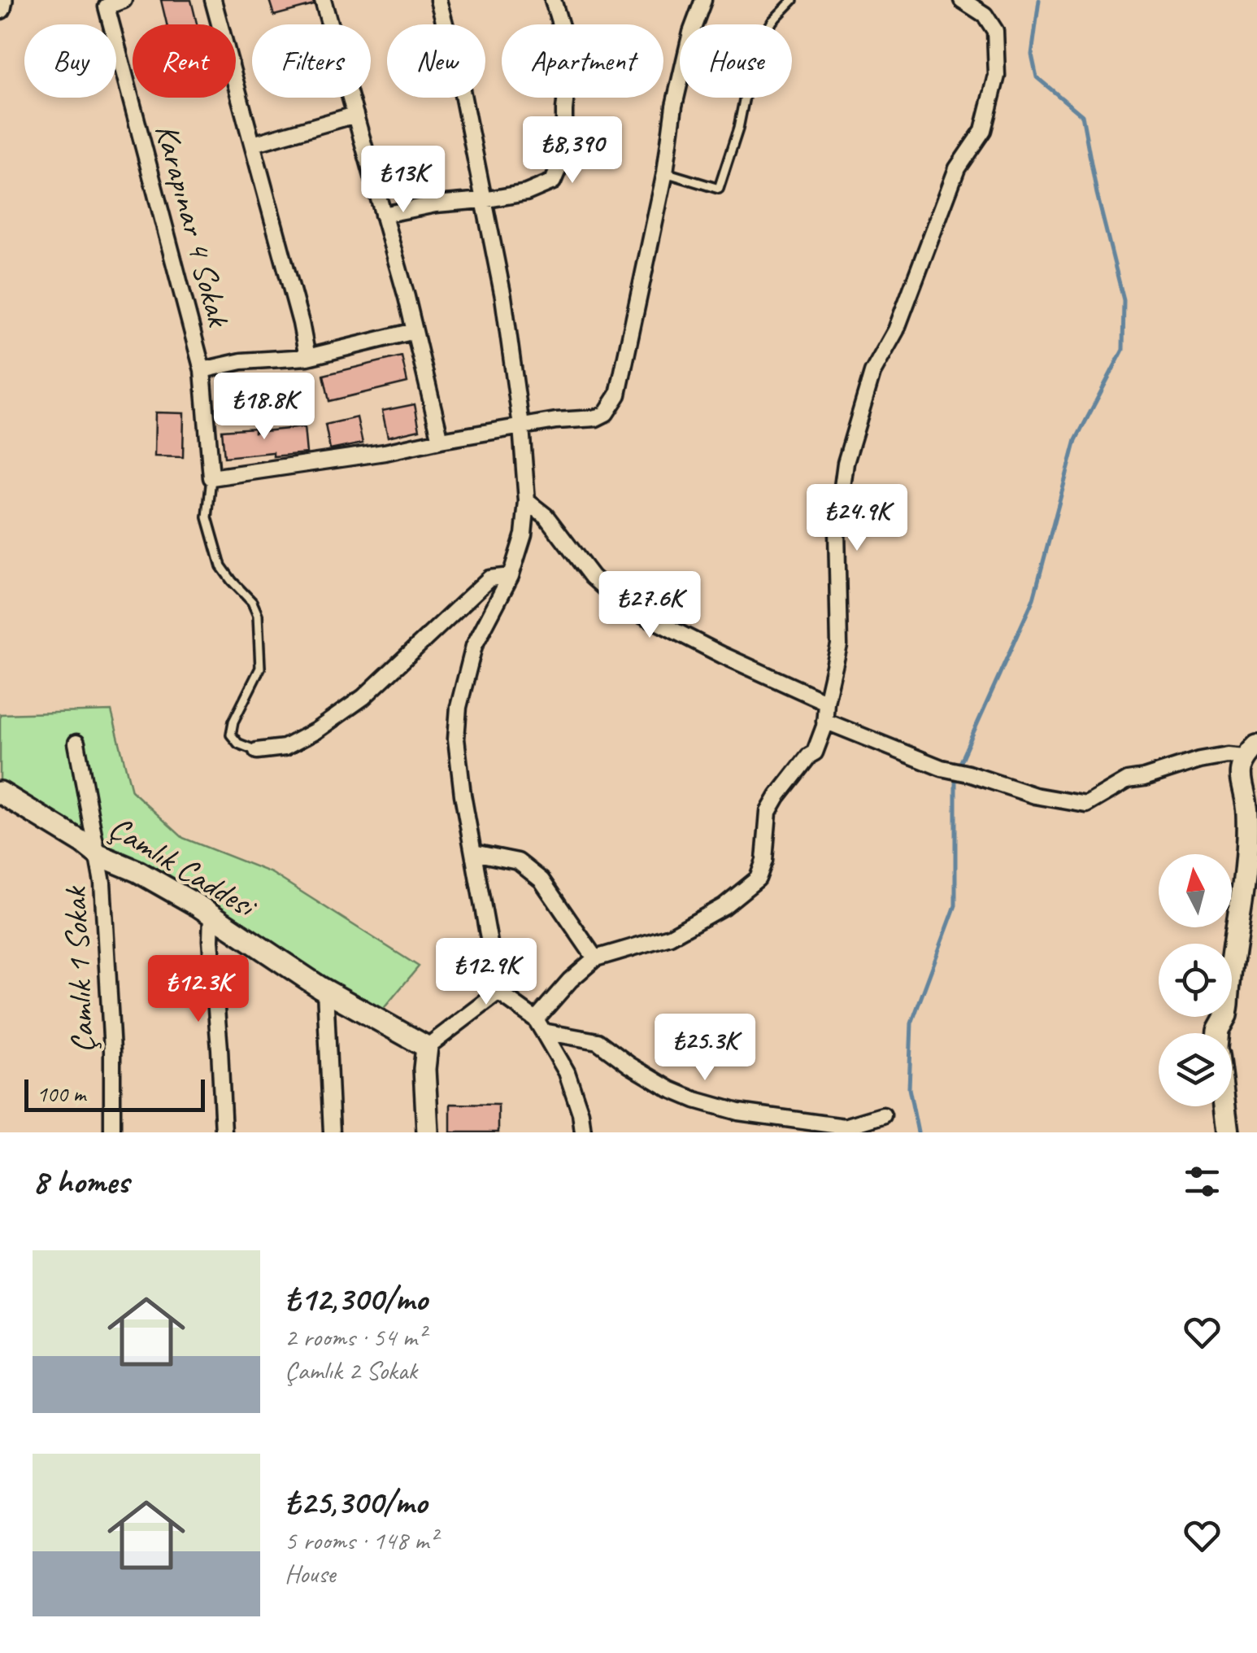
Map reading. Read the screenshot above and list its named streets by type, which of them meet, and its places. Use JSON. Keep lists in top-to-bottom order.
{
  "streets": {
    "street": ["Karapınar 4 Sokak", "Çamlık Caddesi", "Çamlık 1 Sokak"]
  },
  "crossings": [
    ["Çamlık Caddesi", "Çamlık 1 Sokak"]
  ],
  "scale_bar": "100 m",
  "north": "top",
  "page": {
    "chip": [
      "Buy",
      "Rent",
      "Filters",
      "New",
      "Apartment",
      "House"
    ],
    "price": [
      "₺8,390",
      "₺13K",
      "₺18.8K",
      "₺24.9K",
      "₺27.6K",
      "₺12.9K",
      "₺12.3K",
      "₺25.3K"
    ],
    "scale": "100 m",
    "heading": "8 homes",
    "list": [
      {
        "name": "₺12,300/mo",
        "note": "2 rooms · 54 m² · Çamlık 2 Sokak"
      },
      {
        "name": "₺25,300/mo",
        "note": "5 rooms · 148 m² · House"
      }
    ]
  }
}
